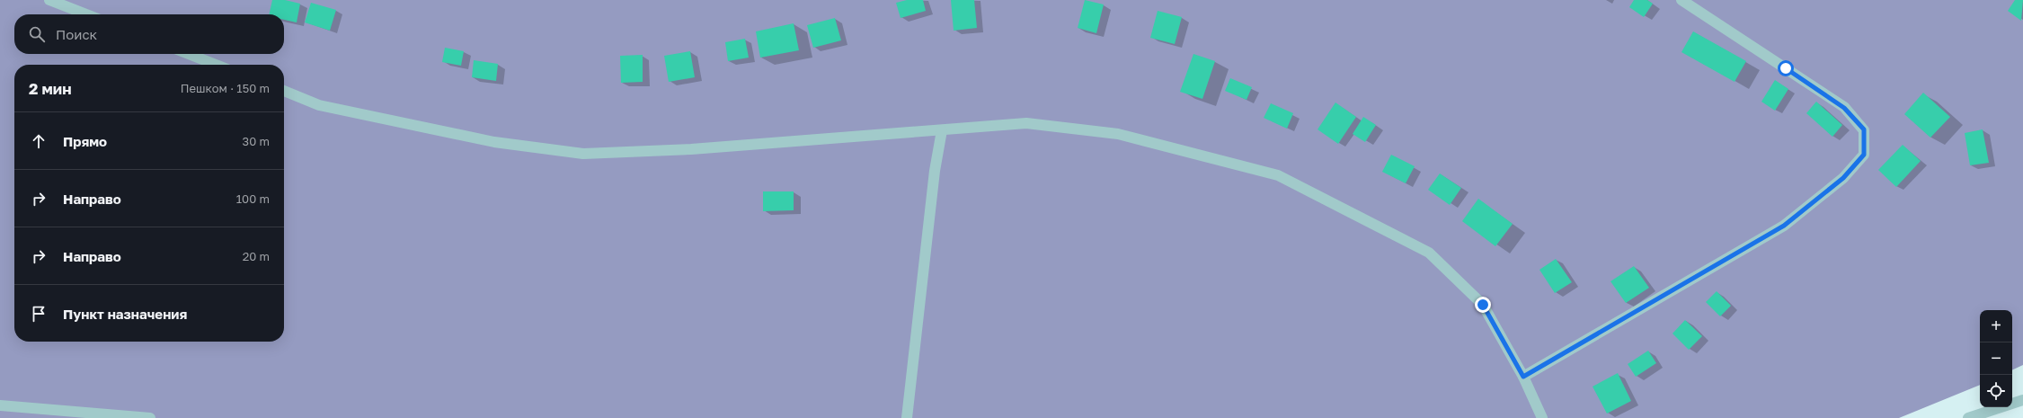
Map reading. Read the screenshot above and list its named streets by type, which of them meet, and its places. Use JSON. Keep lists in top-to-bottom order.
{
  "page": {
    "search": "Поиск",
    "heading": ["2 мин", "Пешком · 150 m"],
    "list": [
      ["Прямо", "30 m"],
      ["Направо", "100 m"],
      ["Направо", "20 m"],
      "Пункт назначения"
    ],
    "map_buttons": ["+", "−"]
  }
}
